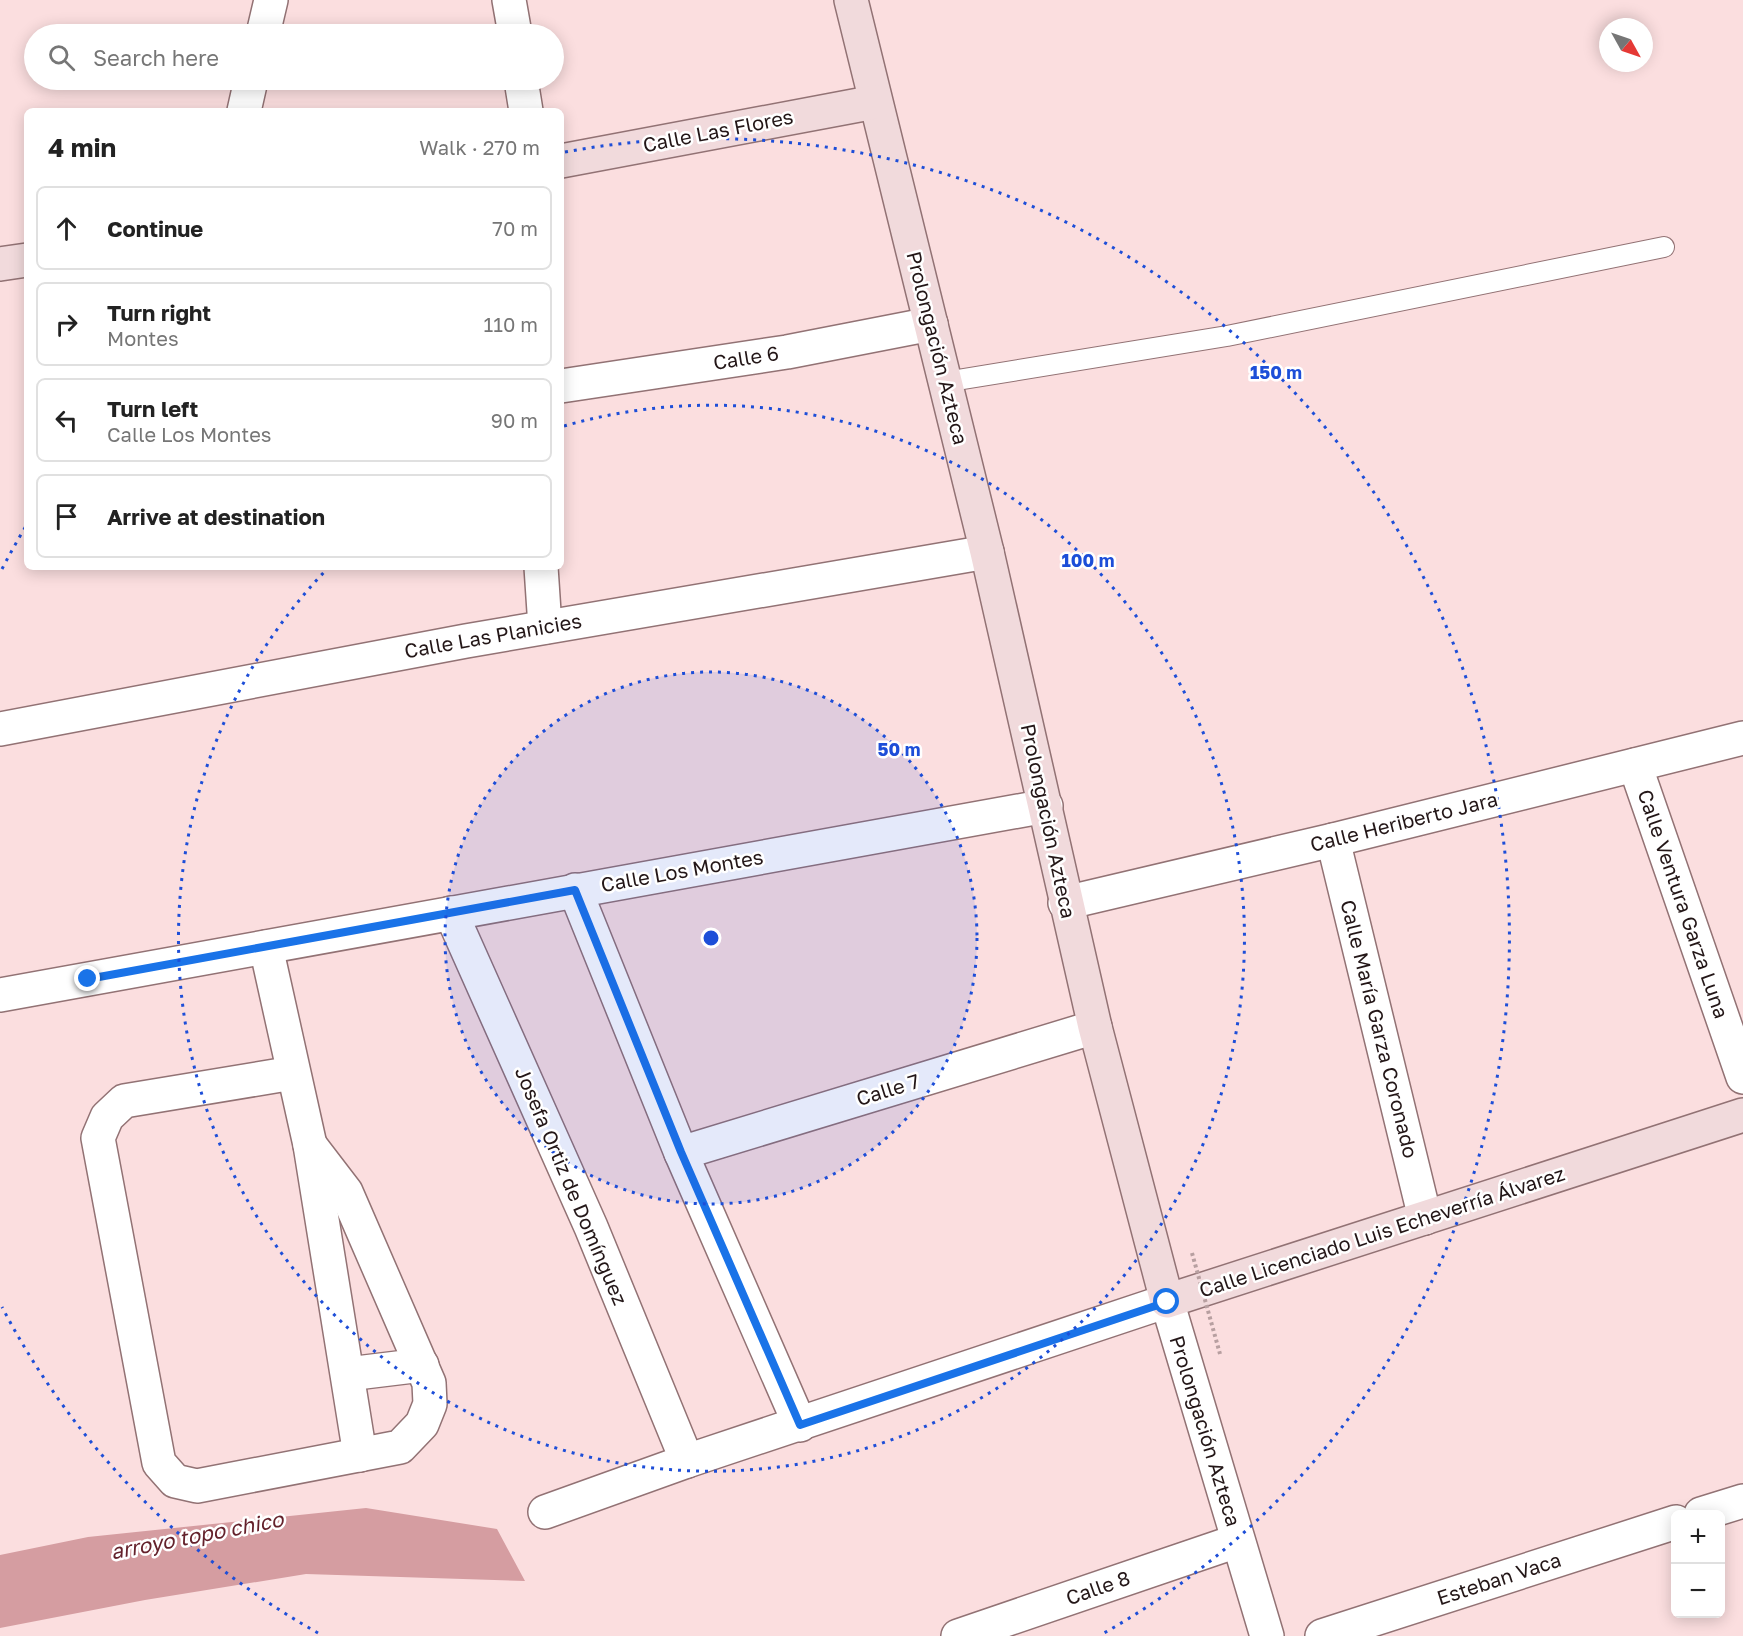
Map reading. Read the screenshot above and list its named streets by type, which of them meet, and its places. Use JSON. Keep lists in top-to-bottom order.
{
  "streets": {
    "street": [
      "Calle Las Flores",
      "Prolongación Azteca",
      "Calle 6",
      "Calle Las Planicies",
      "Calle Heriberto Jara",
      "Calle Los Montes",
      "Calle Ventura Garza Luna",
      "Calle María Garza Coronado",
      "Calle 7",
      "Josefa Ortiz de Domínguez",
      "Calle Licenciado Luis Echeverría Álvarez",
      "Esteban Vaca",
      "Calle 8"
    ]
  },
  "crossings": [
    ["Calle Las Flores", "Prolongación Azteca"],
    ["Prolongación Azteca", "Calle 6"],
    ["Prolongación Azteca", "Calle Las Planicies"],
    ["Prolongación Azteca", "Calle Heriberto Jara"],
    ["Prolongación Azteca", "Calle Los Montes"],
    ["Prolongación Azteca", "Calle 7"],
    ["Prolongación Azteca", "Calle Licenciado Luis Echeverría Álvarez"],
    ["Prolongación Azteca", "Calle 8"],
    ["Calle Heriberto Jara", "Calle Ventura Garza Luna"],
    ["Calle Heriberto Jara", "Calle María Garza Coronado"],
    ["Calle Los Montes", "Josefa Ortiz de Domínguez"],
    ["Calle María Garza Coronado", "Calle Licenciado Luis Echeverría Álvarez"],
    ["Josefa Ortiz de Domínguez", "Calle Licenciado Luis Echeverría Álvarez"]
  ],
  "water": ["arroyo topo chico"],
  "north": "bottom right",
  "page": {
    "search": "Search here",
    "heading": ["4 min", "Walk · 270 m"],
    "list": [
      ["Continue", "70 m"],
      ["Turn right", "Montes", "110 m"],
      ["Turn left", "Calle Los Montes", "90 m"],
      "Arrive at destination"
    ],
    "map_buttons": ["+", "−"]
  },
  "rings": ["150 m", "100 m", "50 m"]
}
